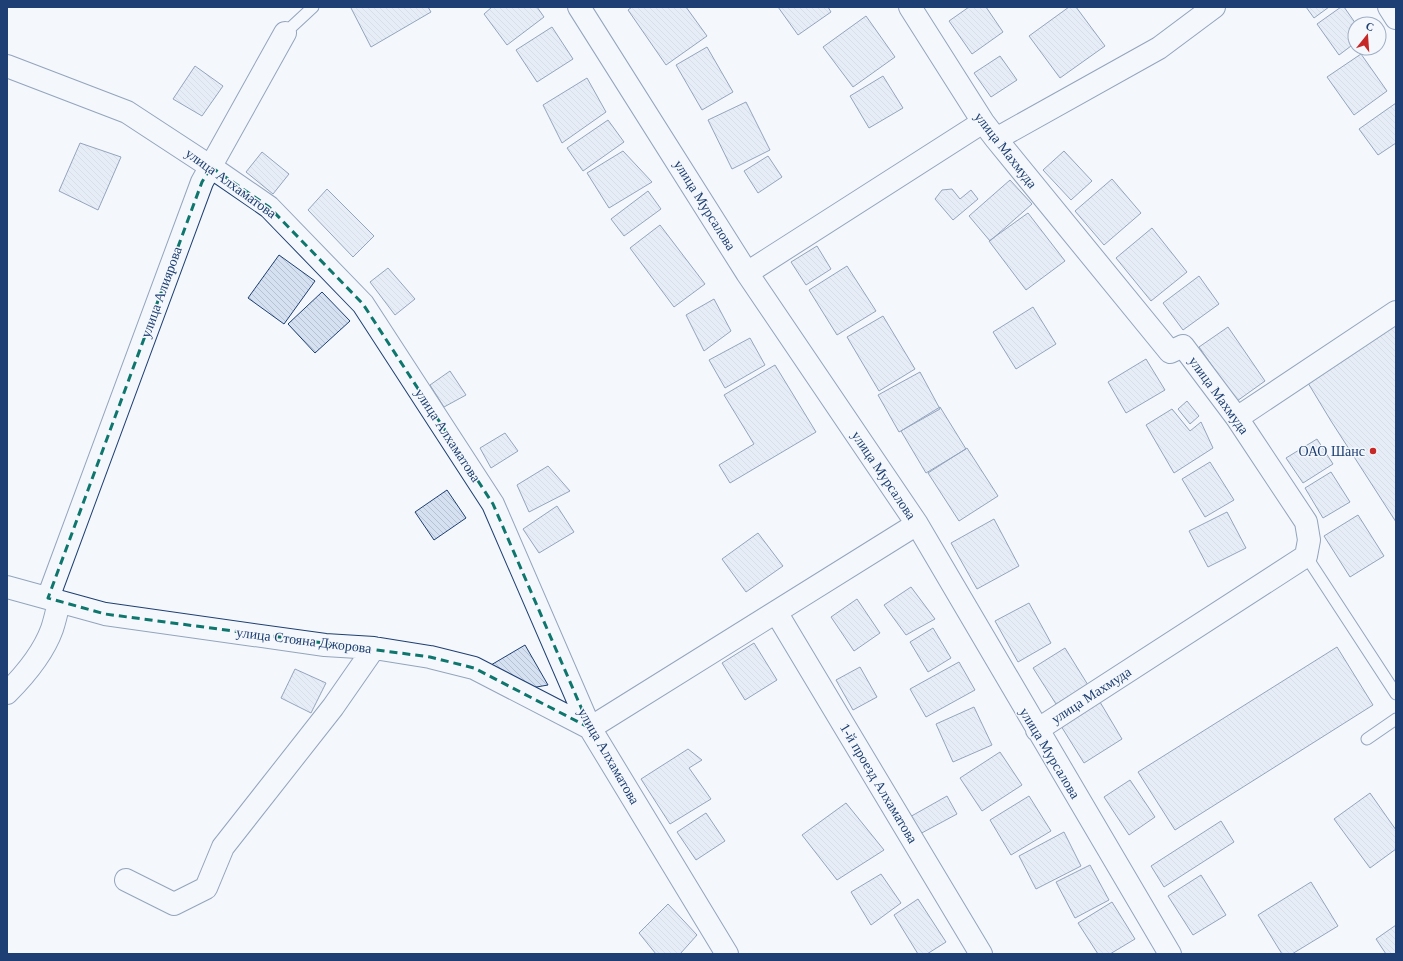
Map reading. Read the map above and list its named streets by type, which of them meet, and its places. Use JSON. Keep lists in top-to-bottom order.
{
  "streets": {
    "street": [
      "улица Махмуда",
      "улица Алхаматова",
      "улица Мурсалова",
      "улица Алиярова",
      "улица Стояна Джорова",
      "1-й проезд Алхаматова"
    ]
  },
  "crossings": [
    ["улица Махмуда", "улица Мурсалова"],
    ["улица Алхаматова", "улица Алиярова"],
    ["улица Алхаматова", "улица Стояна Джорова"],
    ["улица Алиярова", "улица Стояна Джорова"]
  ],
  "places": ["ОАО Шанс"],
  "north": "top"
}
